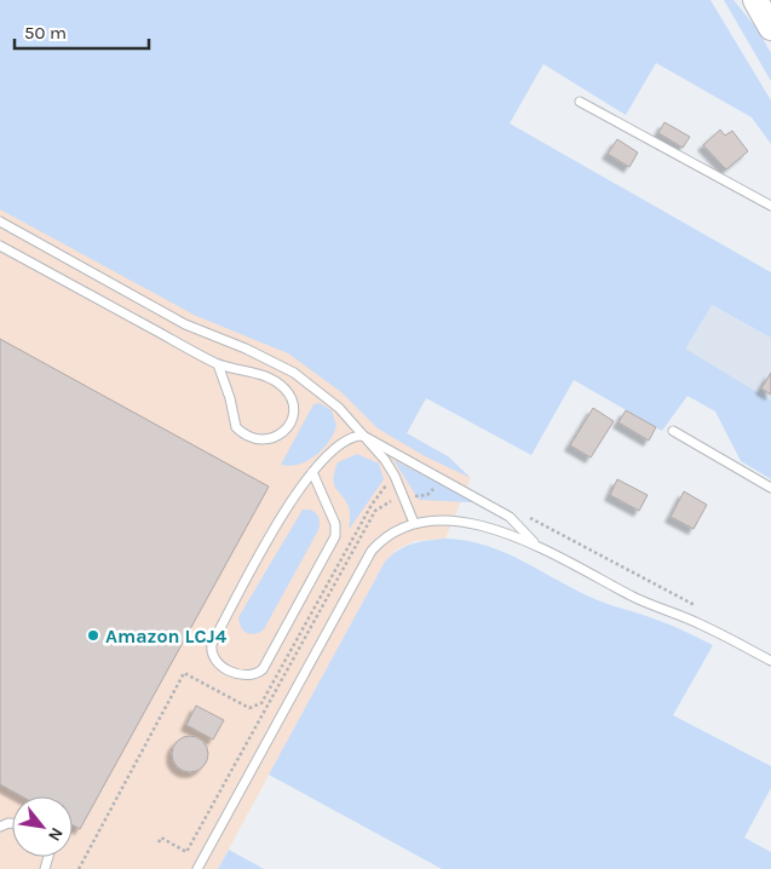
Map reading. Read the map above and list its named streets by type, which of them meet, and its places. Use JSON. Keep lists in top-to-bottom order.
{
  "places": ["Amazon LCJ4"],
  "scale_bar": "50 m",
  "north": "bottom right"
}
